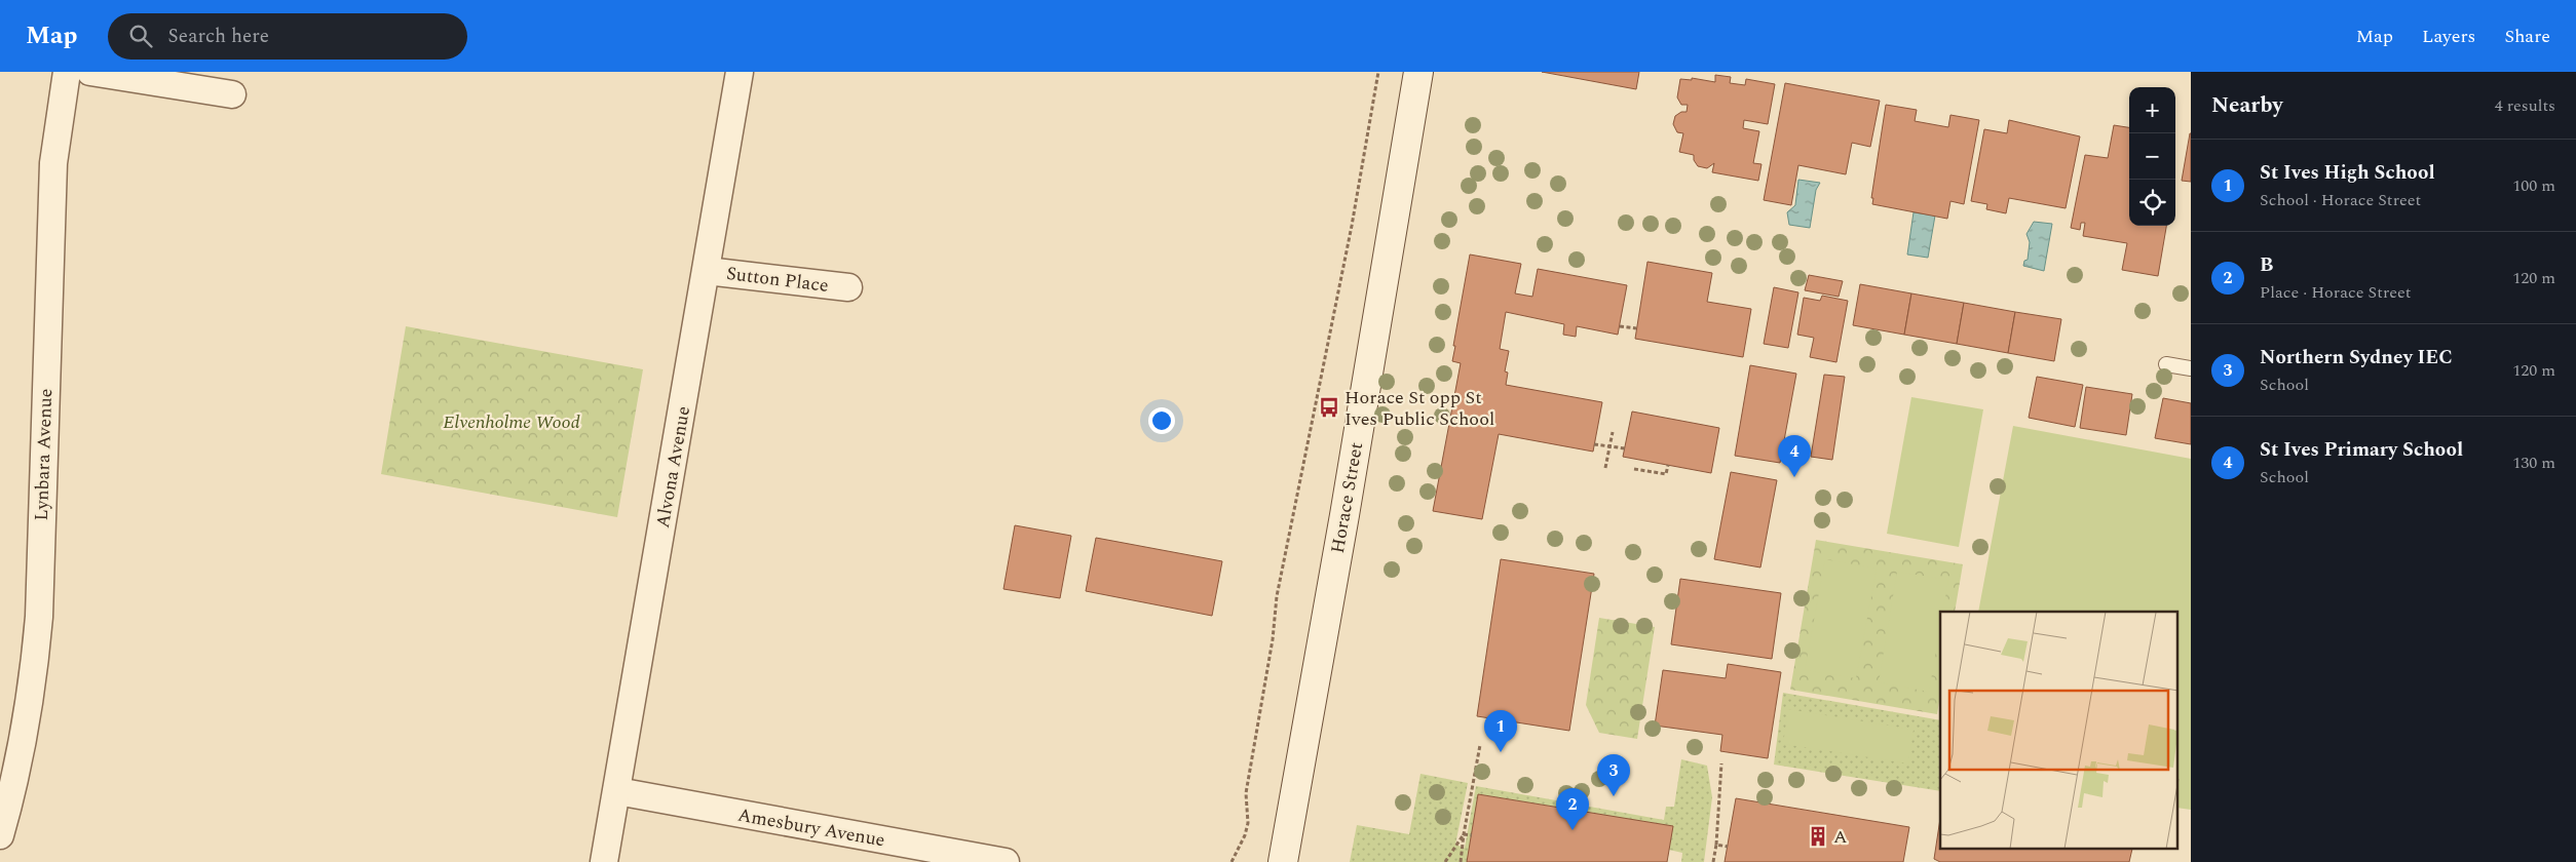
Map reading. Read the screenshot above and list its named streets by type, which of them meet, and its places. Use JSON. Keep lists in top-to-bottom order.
{
  "streets": {
    "main road": ["Horace Street"],
    "street": [
      "Sutton Place",
      "Lynbara Avenue",
      "Alvona Avenue",
      "Amesbury Avenue"
    ]
  },
  "crossings": [
    ["Sutton Place", "Alvona Avenue"],
    ["Alvona Avenue", "Amesbury Avenue"]
  ],
  "parks": ["Elvenholme Wood"],
  "places": {
    "bus stop": ["Horace St opp St Ives Public School"],
    "building": ["A"]
  },
  "page": {
    "header": "Map",
    "search": "Search here",
    "nav": ["Map", "Layers", "Share"],
    "heading": ["Nearby", "4 results"],
    "map_buttons": ["+", "−"],
    "list": [
      {
        "mark": "1",
        "name": "St Ives High School",
        "note": "School · Horace Street",
        "value": "100 m"
      },
      {
        "mark": "2",
        "name": "B",
        "note": "Place · Horace Street",
        "value": "120 m"
      },
      {
        "mark": "3",
        "name": "Northern Sydney IEC",
        "note": "School",
        "value": "120 m"
      },
      {
        "mark": "4",
        "name": "St Ives Primary School",
        "note": "School",
        "value": "130 m"
      }
    ],
    "pins": [
      "4",
      "1",
      "3",
      "2"
    ]
  }
}
